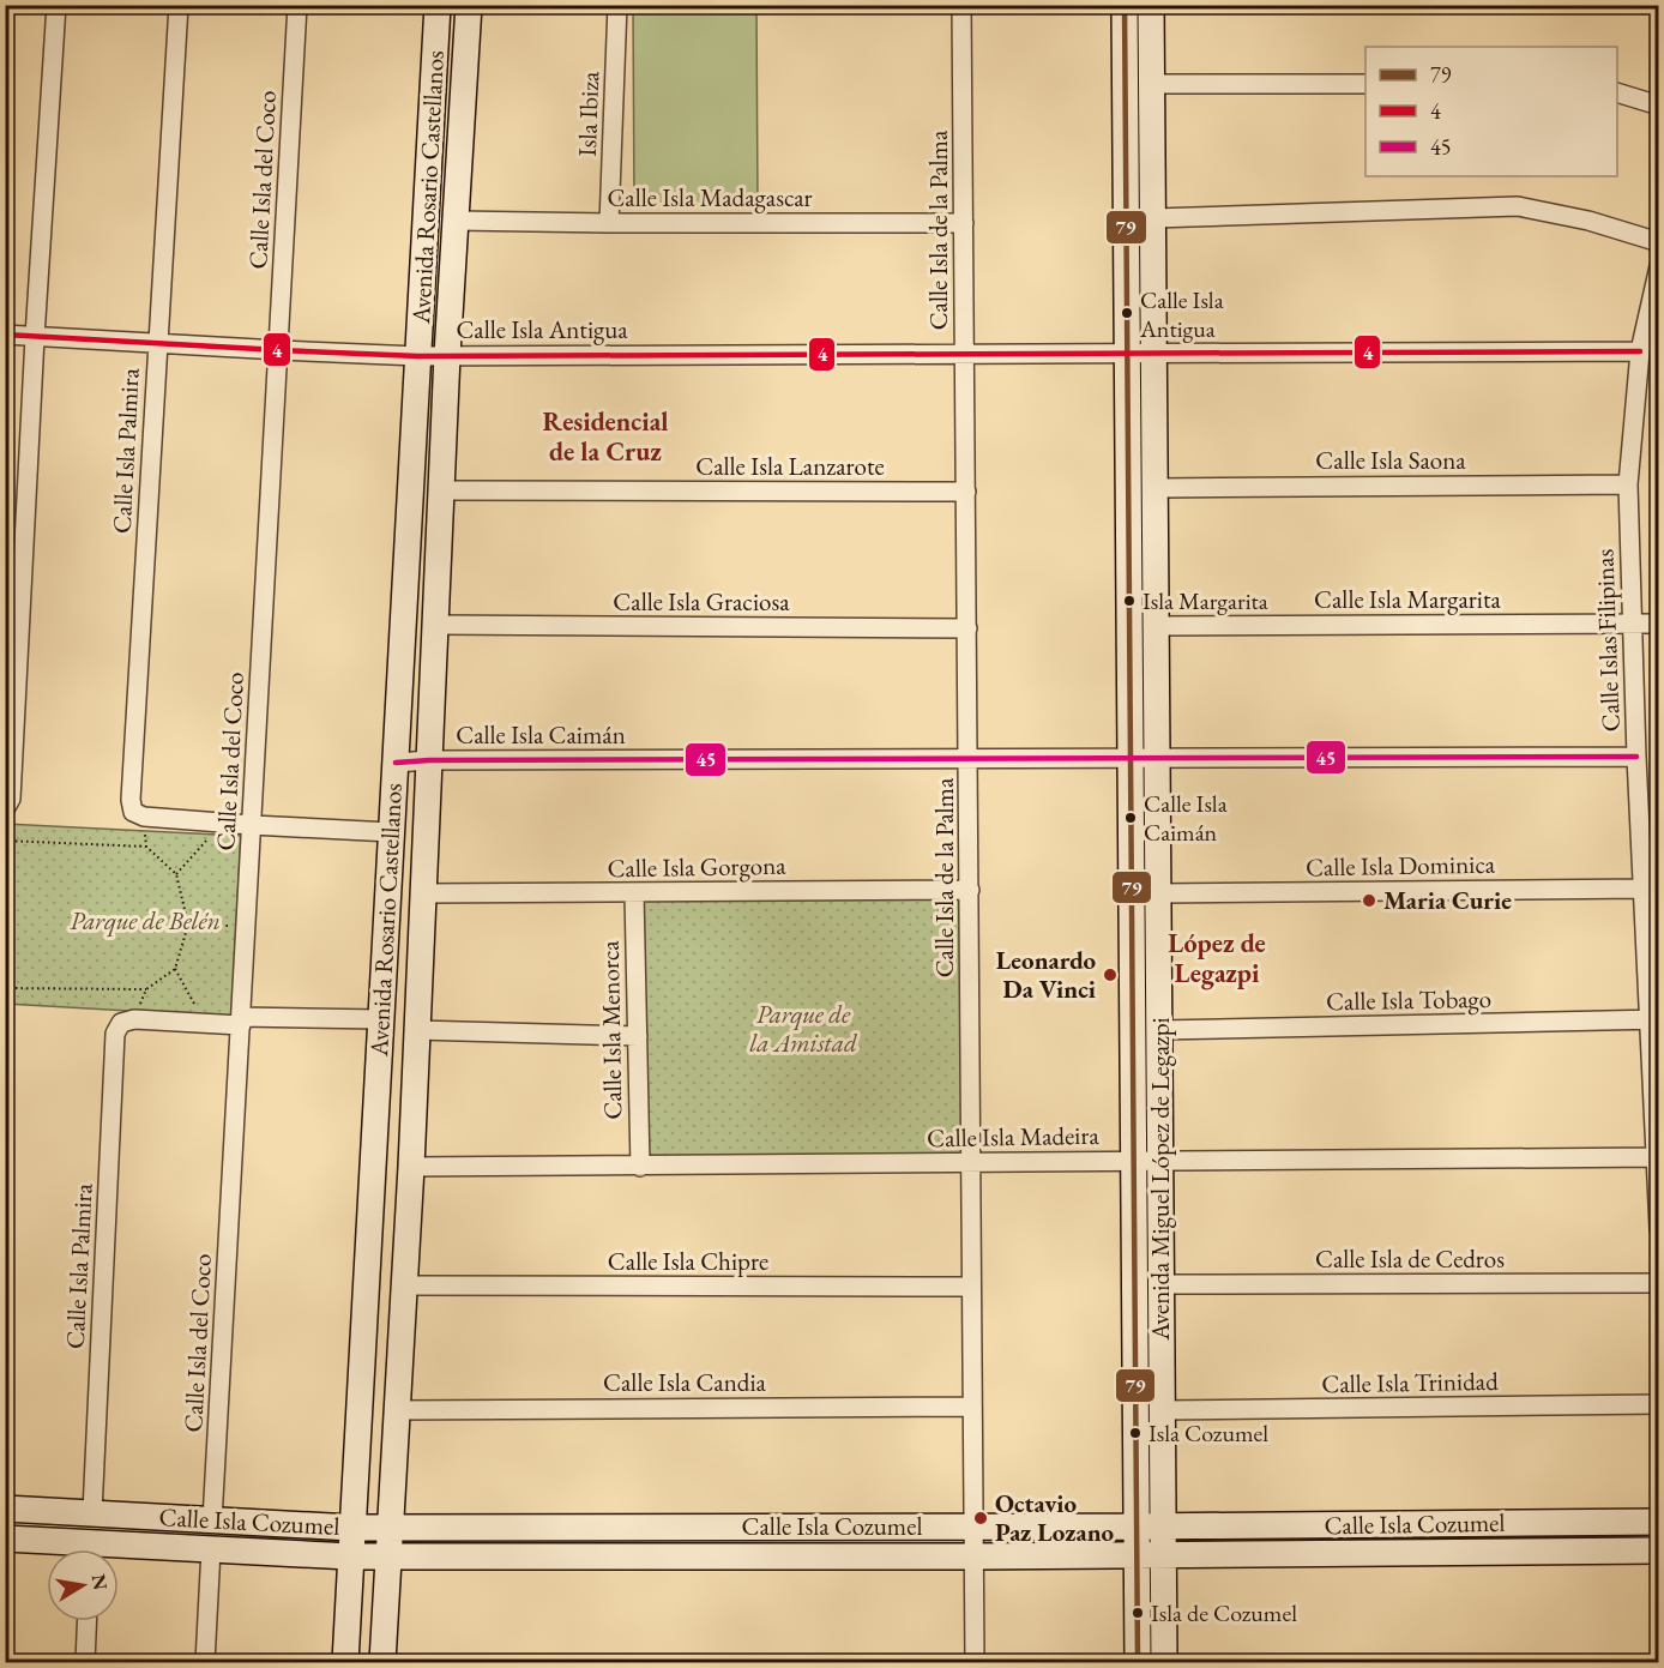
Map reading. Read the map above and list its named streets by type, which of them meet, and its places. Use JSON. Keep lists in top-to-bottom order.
{
  "streets": {
    "street": [
      "Isla Ibiza",
      "Calle Isla del Coco",
      "Avenida Rosario Castellanos",
      "Calle Isla Madagascar",
      "Calle Isla de la Palma",
      "Calle Isla Antigua",
      "Calle Isla Palmira",
      "Calle Isla Saona",
      "Calle Isla Lanzarote",
      "Calle Isla Margarita",
      "Calle Isla Graciosa",
      "Calle Islas Filipinas",
      "Calle Isla Caimán",
      "Calle Isla Dominica",
      "Calle Isla Gorgona",
      "Calle Isla Tobago",
      "Calle Isla Menorca",
      "Calle Isla Madeira",
      "Avenida Miguel López de Legazpi",
      "Calle Isla de Cedros",
      "Calle Isla Chipre",
      "Calle Isla Candia",
      "Calle Isla Trinidad",
      "Calle Isla Cozumel"
    ]
  },
  "crossings": [
    ["Isla Ibiza", "Calle Isla Madagascar"],
    ["Calle Isla del Coco", "Calle Isla Antigua"],
    ["Calle Isla del Coco", "Calle Isla Cozumel"],
    ["Avenida Rosario Castellanos", "Calle Isla Madagascar"],
    ["Avenida Rosario Castellanos", "Calle Isla Antigua"],
    ["Avenida Rosario Castellanos", "Calle Isla Lanzarote"],
    ["Avenida Rosario Castellanos", "Calle Isla Graciosa"],
    ["Avenida Rosario Castellanos", "Calle Isla Caimán"],
    ["Avenida Rosario Castellanos", "Calle Isla Gorgona"],
    ["Avenida Rosario Castellanos", "Calle Isla Madeira"],
    ["Avenida Rosario Castellanos", "Calle Isla Chipre"],
    ["Avenida Rosario Castellanos", "Calle Isla Candia"],
    ["Avenida Rosario Castellanos", "Calle Isla Cozumel"],
    ["Calle Isla Madagascar", "Calle Isla de la Palma"],
    ["Calle Isla de la Palma", "Calle Isla Antigua"],
    ["Calle Isla de la Palma", "Calle Isla Lanzarote"],
    ["Calle Isla de la Palma", "Calle Isla Graciosa"],
    ["Calle Isla de la Palma", "Calle Isla Caimán"],
    ["Calle Isla de la Palma", "Calle Isla Gorgona"],
    ["Calle Isla de la Palma", "Calle Isla Madeira"],
    ["Calle Isla de la Palma", "Calle Isla Chipre"],
    ["Calle Isla de la Palma", "Calle Isla Candia"],
    ["Calle Isla de la Palma", "Calle Isla Cozumel"],
    ["Calle Isla Antigua", "Calle Isla Palmira"],
    ["Calle Isla Antigua", "Calle Islas Filipinas"],
    ["Calle Isla Antigua", "Avenida Miguel López de Legazpi"],
    ["Calle Isla Palmira", "Calle Isla Cozumel"],
    ["Calle Isla Saona", "Calle Islas Filipinas"],
    ["Calle Isla Saona", "Avenida Miguel López de Legazpi"],
    ["Calle Isla Margarita", "Calle Islas Filipinas"],
    ["Calle Isla Margarita", "Avenida Miguel López de Legazpi"],
    ["Calle Islas Filipinas", "Calle Isla Caimán"],
    ["Calle Islas Filipinas", "Calle Isla Dominica"],
    ["Calle Islas Filipinas", "Calle Isla Tobago"],
    ["Calle Islas Filipinas", "Calle Isla Madeira"],
    ["Calle Isla Caimán", "Avenida Miguel López de Legazpi"],
    ["Calle Isla Dominica", "Avenida Miguel López de Legazpi"],
    ["Calle Isla Gorgona", "Calle Isla Menorca"],
    ["Calle Isla Tobago", "Avenida Miguel López de Legazpi"],
    ["Calle Isla Menorca", "Calle Isla Madeira"],
    ["Calle Isla Madeira", "Avenida Miguel López de Legazpi"],
    ["Avenida Miguel López de Legazpi", "Calle Isla de Cedros"],
    ["Avenida Miguel López de Legazpi", "Calle Isla Trinidad"],
    ["Avenida Miguel López de Legazpi", "Calle Isla Cozumel"]
  ],
  "districts": ["Residencial de la Cruz", "López de Legazpi"],
  "parks": ["Parque de Belén", "Parque de la Amistad"],
  "places": [
    "Calle Isla Antigua",
    "Isla Margarita",
    "Calle Isla Caimán",
    "Maria Curie",
    "Leonardo Da Vinci",
    "Isla Cozumel",
    "Octavio Paz Lozano",
    "Isla de Cozumel"
  ],
  "lines": ["transit line 79", "transit line 4", "transit line 45"],
  "legend": ["79", "4", "45"],
  "north": "right"
}
